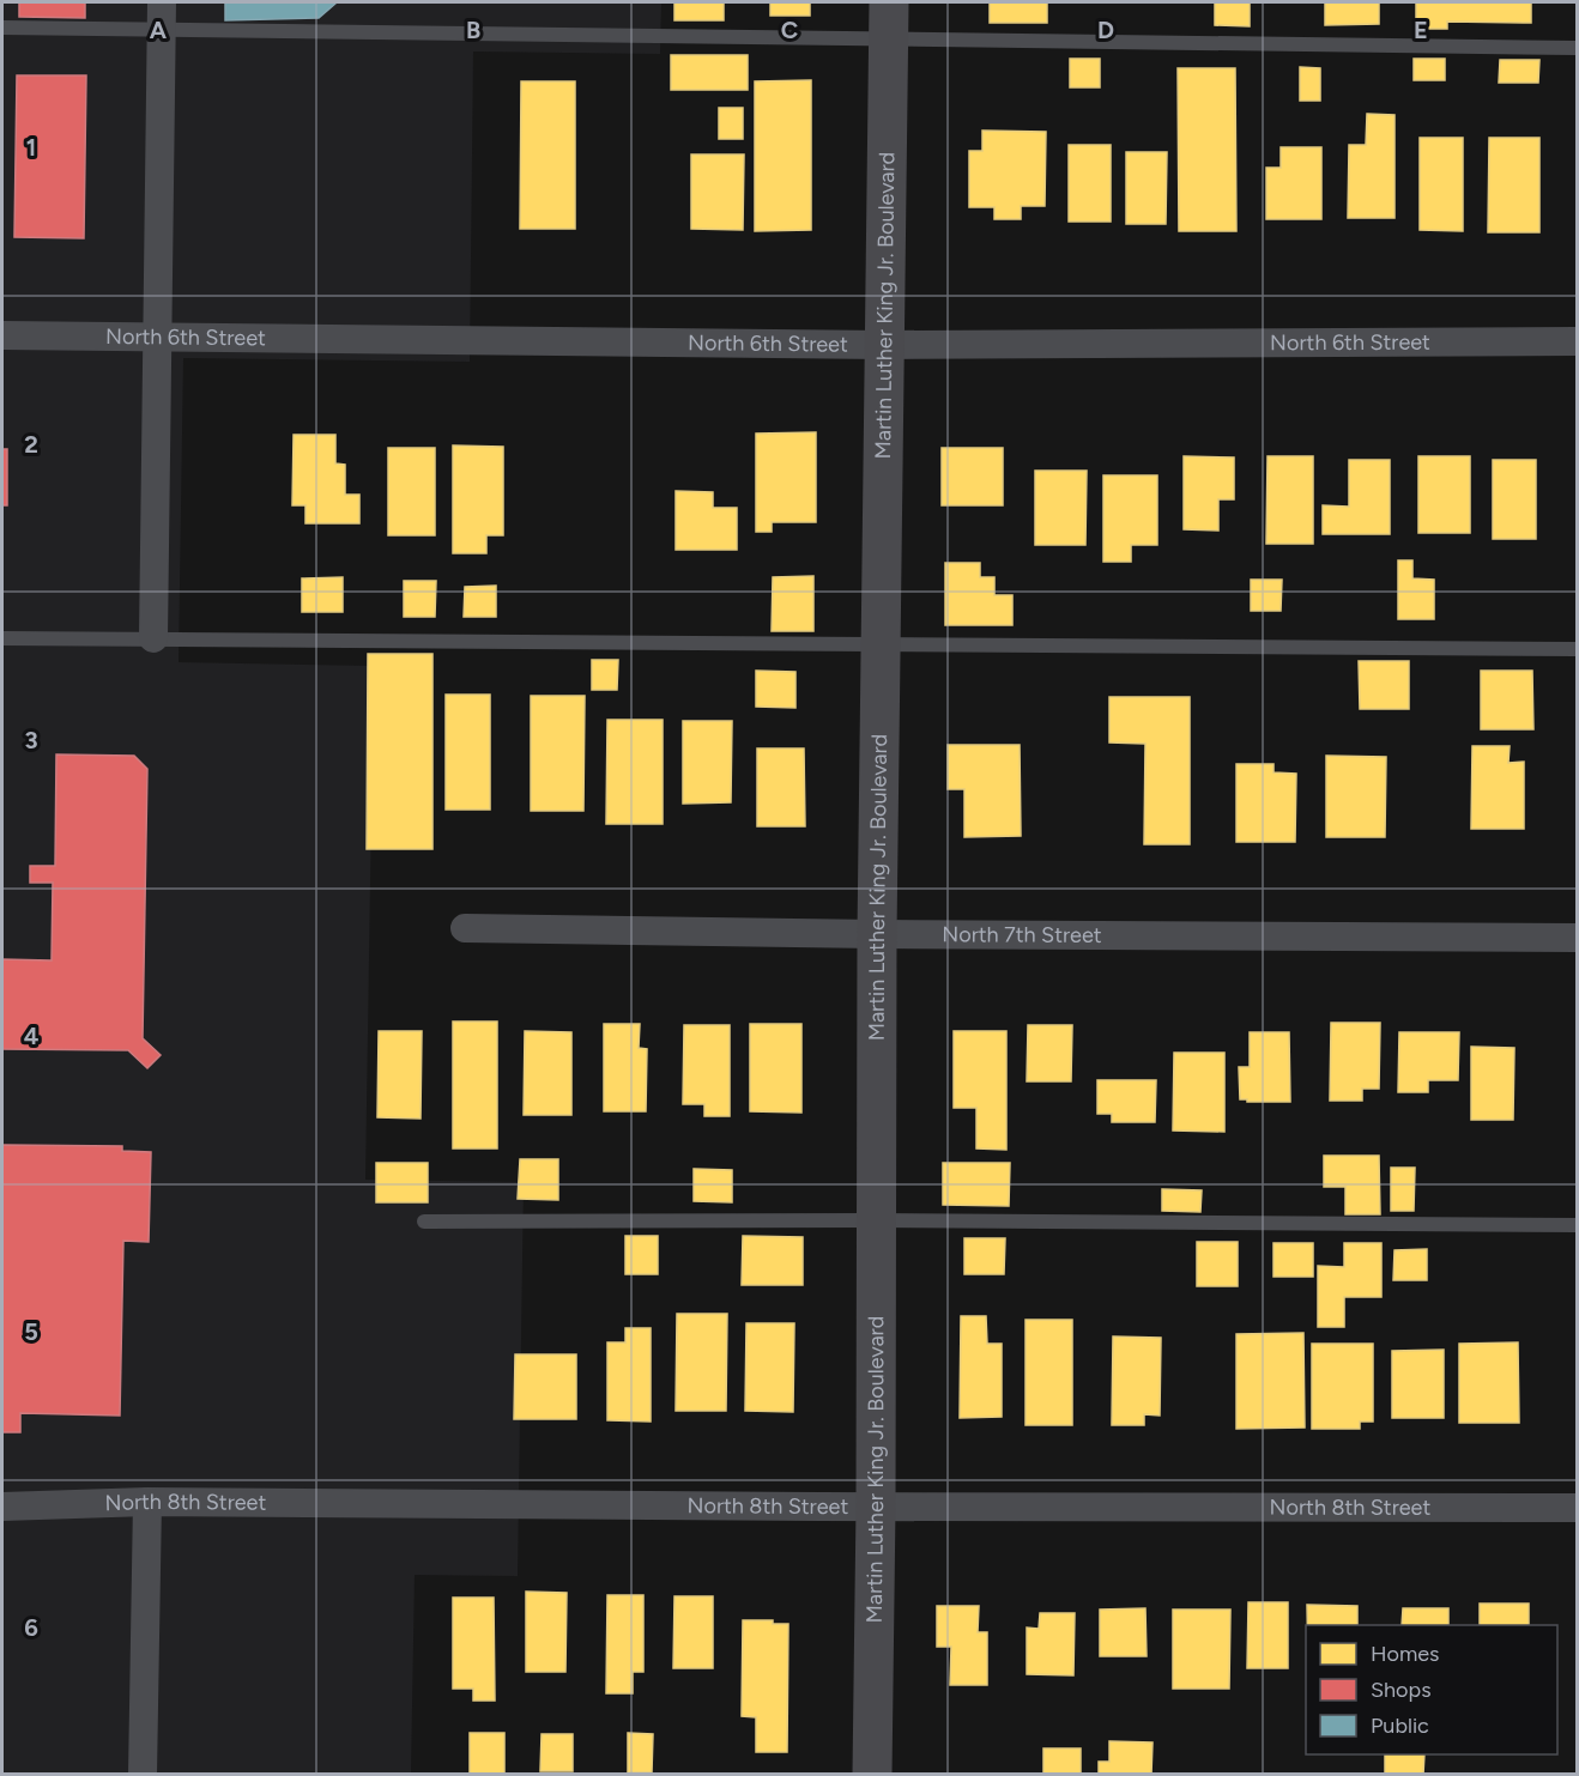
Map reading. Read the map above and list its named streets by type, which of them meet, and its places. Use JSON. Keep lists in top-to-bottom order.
{
  "streets": {
    "main road": ["Martin Luther King Jr. Boulevard"],
    "street": ["North 6th Street", "North 7th Street", "North 8th Street"]
  },
  "crossings": [
    ["Martin Luther King Jr. Boulevard", "North 6th Street"],
    ["Martin Luther King Jr. Boulevard", "North 7th Street"],
    ["Martin Luther King Jr. Boulevard", "North 8th Street"]
  ],
  "legend": ["Homes", "Shops", "Public"],
  "grid": {
    "columns": [
      "A",
      "B",
      "C",
      "D",
      "E"
    ],
    "rows": [
      "1",
      "2",
      "3",
      "4",
      "5",
      "6"
    ]
  }
}
